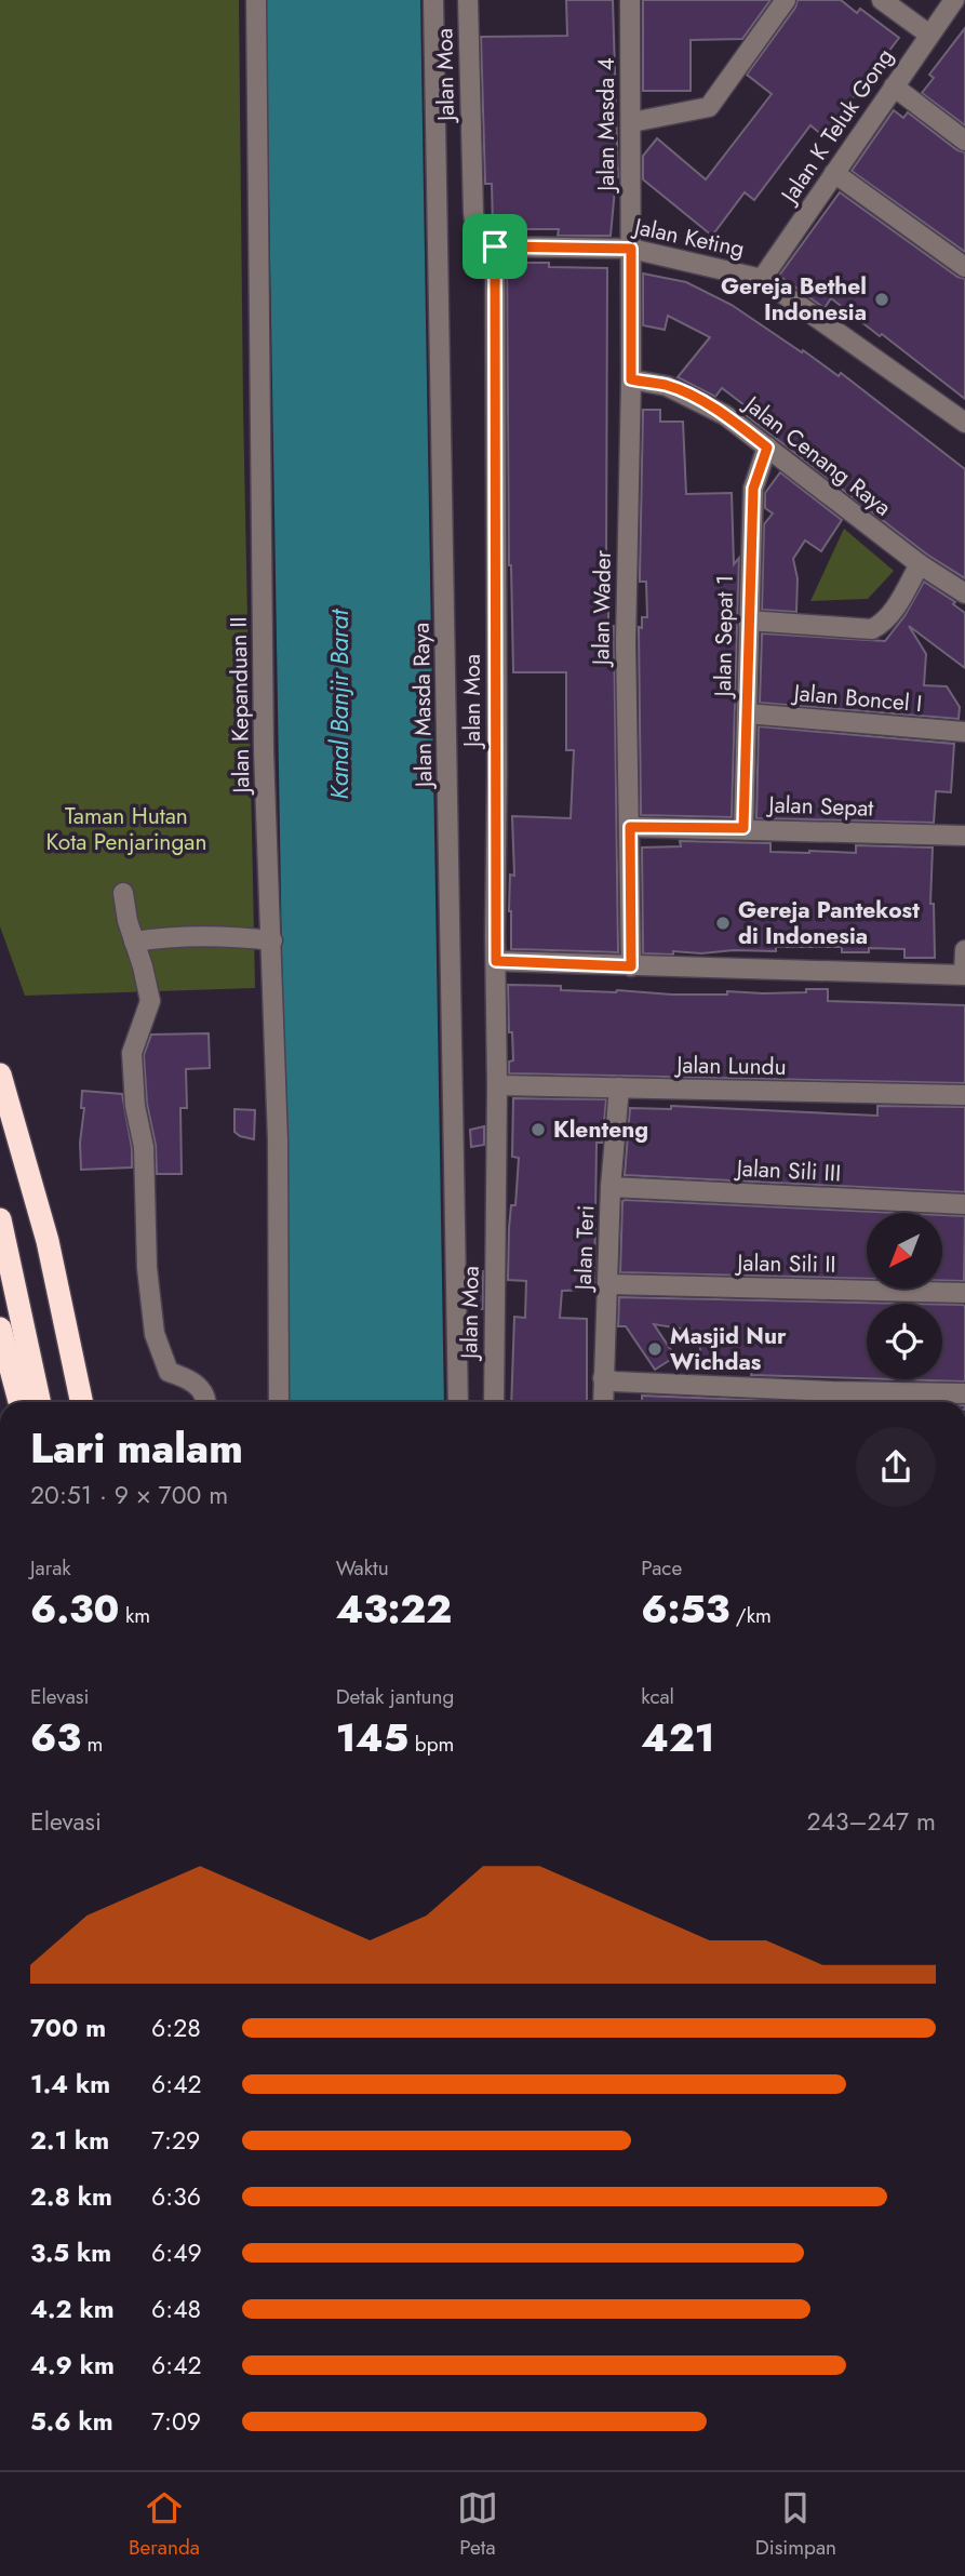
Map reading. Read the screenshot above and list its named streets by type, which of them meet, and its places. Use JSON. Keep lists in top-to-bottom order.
{
  "streets": {
    "street": [
      "Jalan Moa",
      "Jalan Masda 4",
      "Jalan K Teluk Gong",
      "Jalan Keting",
      "Jalan Cenang Raya",
      "Jalan Wader",
      "Jalan Sepat 1",
      "Jalan Boncel I",
      "Jalan Kepanduan II",
      "Jalan Masda Raya",
      "Jalan Sepat",
      "Jalan Lundu",
      "Jalan Sili III",
      "Jalan Teri",
      "Jalan Sili II"
    ]
  },
  "crossings": [
    ["Jalan Moa", "Jalan Keting"],
    ["Jalan Moa", "Jalan Lundu"],
    ["Jalan Masda 4", "Jalan Keting"],
    ["Jalan Masda 4", "Jalan Wader"],
    ["Jalan K Teluk Gong", "Jalan Keting"],
    ["Jalan Keting", "Jalan Wader"],
    ["Jalan Cenang Raya", "Jalan Wader"],
    ["Jalan Cenang Raya", "Jalan Sepat 1"],
    ["Jalan Wader", "Jalan Sepat"],
    ["Jalan Sepat 1", "Jalan Boncel I"],
    ["Jalan Sepat 1", "Jalan Sepat"],
    ["Jalan Lundu", "Jalan Teri"],
    ["Jalan Sili III", "Jalan Teri"],
    ["Jalan Teri", "Jalan Sili II"]
  ],
  "water": ["Kanal Banjir Barat"],
  "parks": ["Taman Hutan Kota Penjaringan"],
  "places": [
    "Gereja Bethel Indonesia",
    "Gereja Pantekost di Indonesia",
    "Klenteng",
    "Masjid Nur Wichdas"
  ],
  "north": "bottom left",
  "page": {
    "heading": ["Lari malam", "20:51 · 9 × 700 m"],
    "stats": [
      ["Jarak", "6.30 km"],
      ["Waktu", "43:22"],
      ["Pace", "6:53 /km"],
      ["Elevasi", "63 m"],
      ["Detak jantung", "145 bpm"],
      ["kcal", "421"]
    ],
    "chart": ["Elevasi", "243–247 m"],
    "list": [
      {
        "name": "700 m",
        "note": "6:28"
      },
      {
        "name": "1.4 km",
        "note": "6:42"
      },
      {
        "name": "2.1 km",
        "note": "7:29"
      },
      {
        "name": "2.8 km",
        "note": "6:36"
      },
      {
        "name": "3.5 km",
        "note": "6:49"
      },
      {
        "name": "4.2 km",
        "note": "6:48"
      },
      {
        "name": "4.9 km",
        "note": "6:42"
      },
      {
        "name": "5.6 km",
        "note": "7:09"
      }
    ],
    "tabs": ["Beranda", "Peta", "Disimpan"]
  }
}
